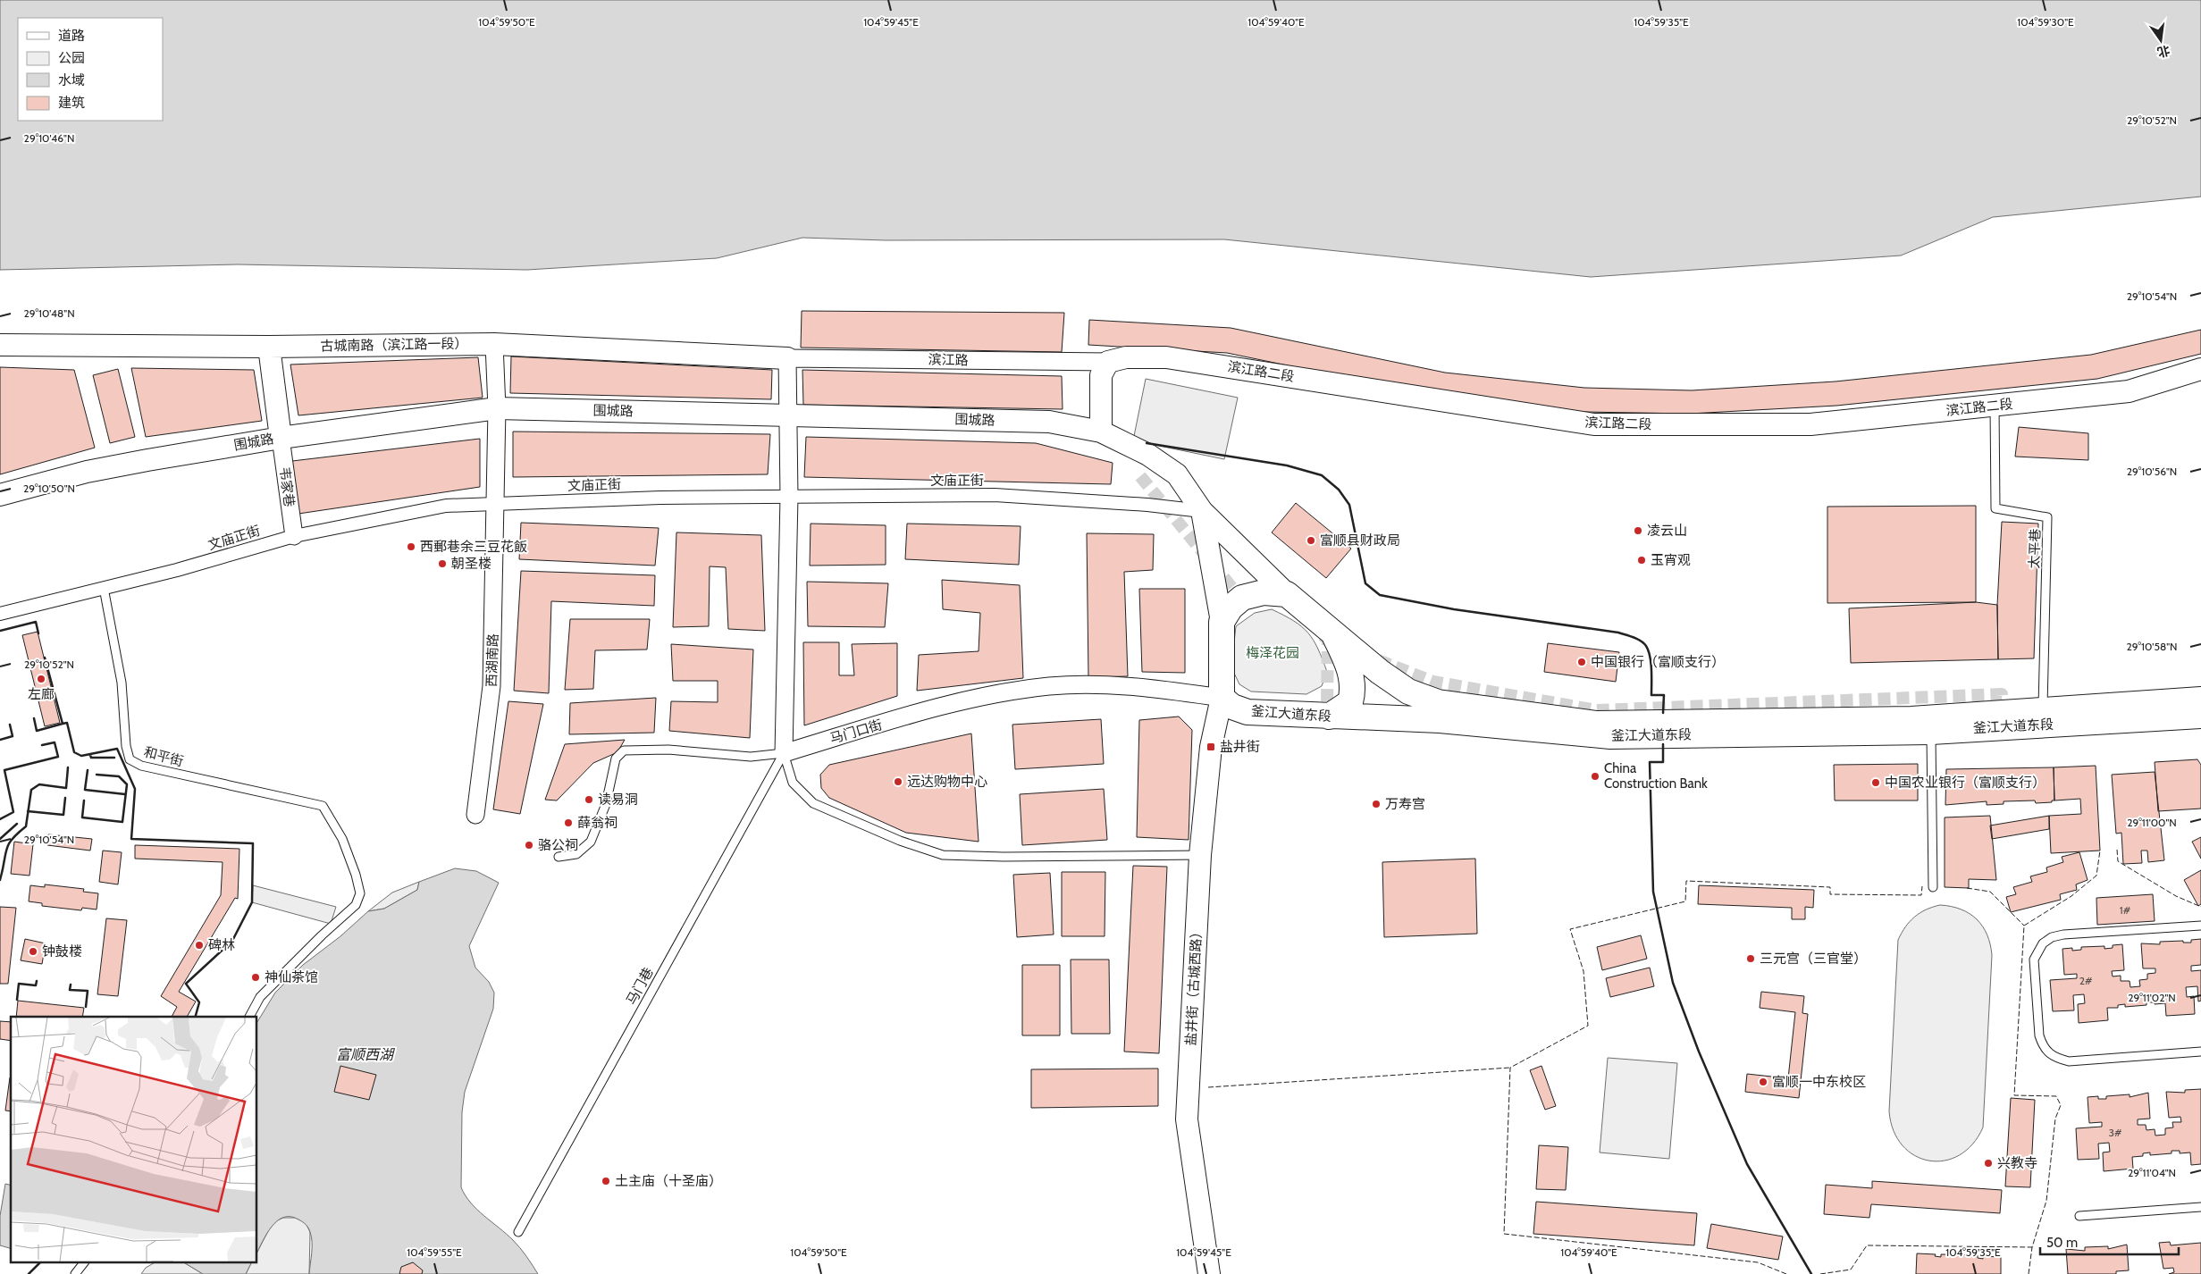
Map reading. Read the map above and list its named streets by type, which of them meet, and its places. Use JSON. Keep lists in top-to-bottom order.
{
  "streets": {
    "main road": ["釜江大道东段"],
    "street": [
      "古城南路（滨江路一段）",
      "滨江路",
      "滨江路二段",
      "围城路",
      "文庙正街",
      "韦家巷",
      "西湖南路",
      "马门口街",
      "盐井街（古城西路）"
    ],
    "lane": ["太平巷", "和平街", "马门巷"]
  },
  "crossings": [
    ["古城南路（滨江路一段）", "滨江路"],
    ["古城南路（滨江路一段）", "西湖南路"],
    ["滨江路", "滨江路二段"],
    ["滨江路二段", "太平巷"],
    ["围城路", "文庙正街"],
    ["围城路", "韦家巷"],
    ["围城路", "西湖南路"],
    ["围城路", "釜江大道东段"],
    ["围城路", "马门口街"],
    ["围城路", "盐井街（古城西路）"],
    ["文庙正街", "韦家巷"],
    ["文庙正街", "西湖南路"],
    ["文庙正街", "和平街"],
    ["太平巷", "釜江大道东段"],
    ["釜江大道东段", "马门口街"],
    ["釜江大道东段", "盐井街（古城西路）"],
    ["马门口街", "盐井街（古城西路）"],
    ["马门口街", "马门巷"]
  ],
  "water": ["富顺西湖"],
  "parks": ["梅泽花园"],
  "places": {
    "other": [
      "凌云山",
      "富顺县财政局",
      "西郵巷余三豆花飯",
      "玉宵观",
      "朝圣楼",
      "中国银行（富顺支行）",
      "左廊",
      "China Construction Bank",
      "远达购物中心",
      "中国农业银行（富顺支行）",
      "读易洞",
      "万寿宫",
      "薛翁祠",
      "骆公祠",
      "碑林",
      "钟鼓楼",
      "三元宫（三官堂）",
      "神仙茶馆",
      "富顺一中东校区",
      "兴教寺",
      "土主庙（十圣庙）"
    ],
    "transit": ["盐井街"]
  },
  "house_numbers": ["1#", "2#", "3#"],
  "legend": [
    "道路",
    "公园",
    "水域",
    "建筑"
  ],
  "scale_bar": "50 m",
  "north": "bottom",
  "coordinates": [
    "104°59'50\"E",
    "104°59'45\"E",
    "104°59'40\"E",
    "104°59'35\"E",
    "104°59'30\"E",
    "29°10'52\"N",
    "29°10'46\"N",
    "29°10'54\"N",
    "29°10'48\"N",
    "29°10'56\"N",
    "29°10'50\"N",
    "29°10'58\"N",
    "29°11'00\"N",
    "29°11'02\"N",
    "29°11'04\"N",
    "104°59'55\"E"
  ]
}
